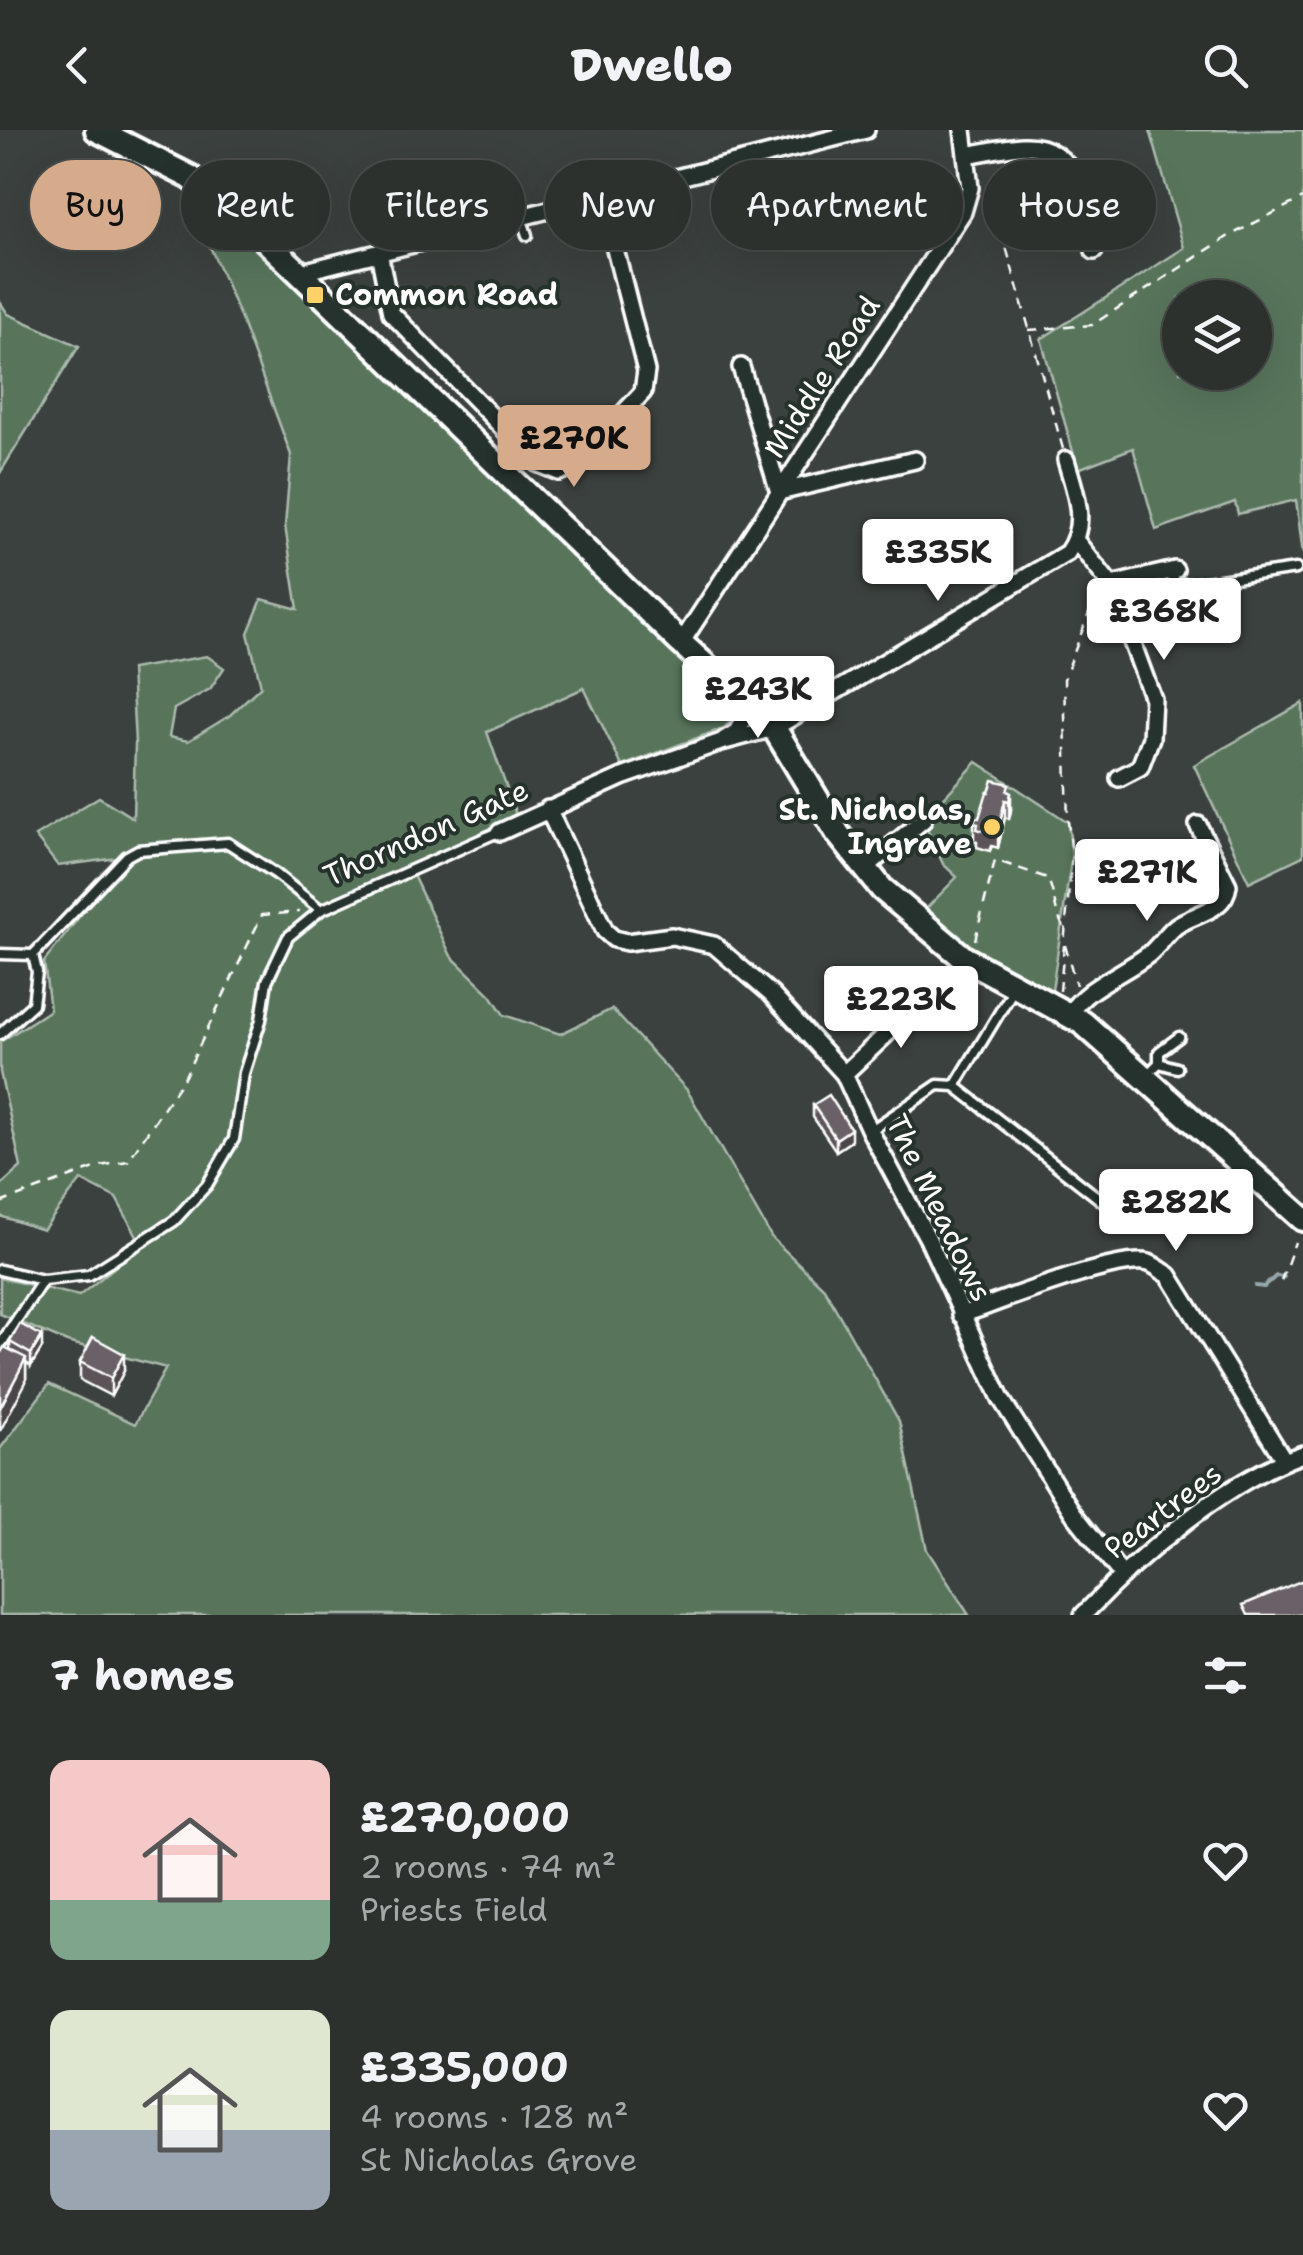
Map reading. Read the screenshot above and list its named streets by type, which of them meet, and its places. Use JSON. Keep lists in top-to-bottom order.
{
  "streets": {
    "street": [
      "Middle Road",
      "Thorndon Gate",
      "The Meadows",
      "Peartrees"
    ]
  },
  "crossings": [
    ["Thorndon Gate", "The Meadows"],
    ["The Meadows", "Peartrees"]
  ],
  "places": {
    "transit": ["Common Road"],
    "other": ["St. Nicholas, Ingrave"]
  },
  "page": {
    "header": "Dwello",
    "chip": [
      "Buy",
      "Rent",
      "Filters",
      "New",
      "Apartment",
      "House"
    ],
    "price": [
      "£270K",
      "£335K",
      "£368K",
      "£243K",
      "£271K",
      "£223K",
      "£282K"
    ],
    "heading": "7 homes",
    "list": [
      {
        "name": "£270,000",
        "note": "2 rooms · 74 m² · Priests Field"
      },
      {
        "name": "£335,000",
        "note": "4 rooms · 128 m² · St Nicholas Grove"
      }
    ]
  }
}
